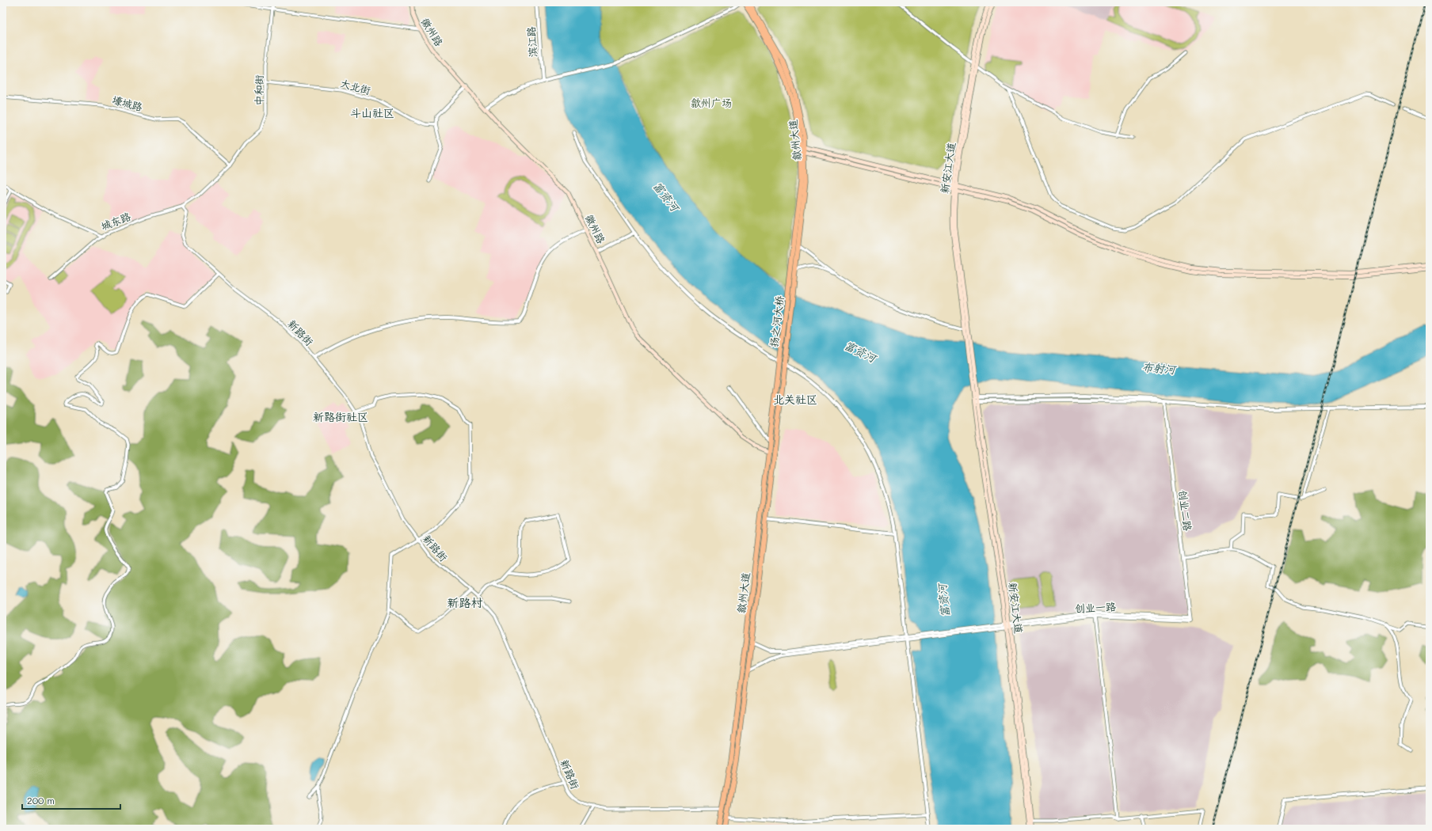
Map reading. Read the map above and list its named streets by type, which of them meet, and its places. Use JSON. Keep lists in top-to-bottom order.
{
  "streets": {
    "highway": ["歙州大道", "扬之河大桥"],
    "main road": ["徽州路", "新安江大道"],
    "street": [
      "滨江路",
      "大北街",
      "中和街",
      "壕城路",
      "城东路",
      "新路街",
      "创业二路",
      "创业一路"
    ]
  },
  "crossings": [
    ["徽州路", "歙州大道"],
    ["大北街", "中和街"],
    ["中和街", "壕城路"],
    ["中和街", "城东路"],
    ["壕城路", "城东路"],
    ["歙州大道", "扬之河大桥"],
    ["歙州大道", "新路街"],
    ["新安江大道", "创业一路"],
    ["城东路", "新路街"],
    ["创业二路", "创业一路"]
  ],
  "districts": [
    "斗山社区",
    "北关社区",
    "新路街社区",
    "新路村"
  ],
  "water": ["富资河", "布射河"],
  "parks": ["歙州广场"],
  "scale_bar": "200 m"
}
